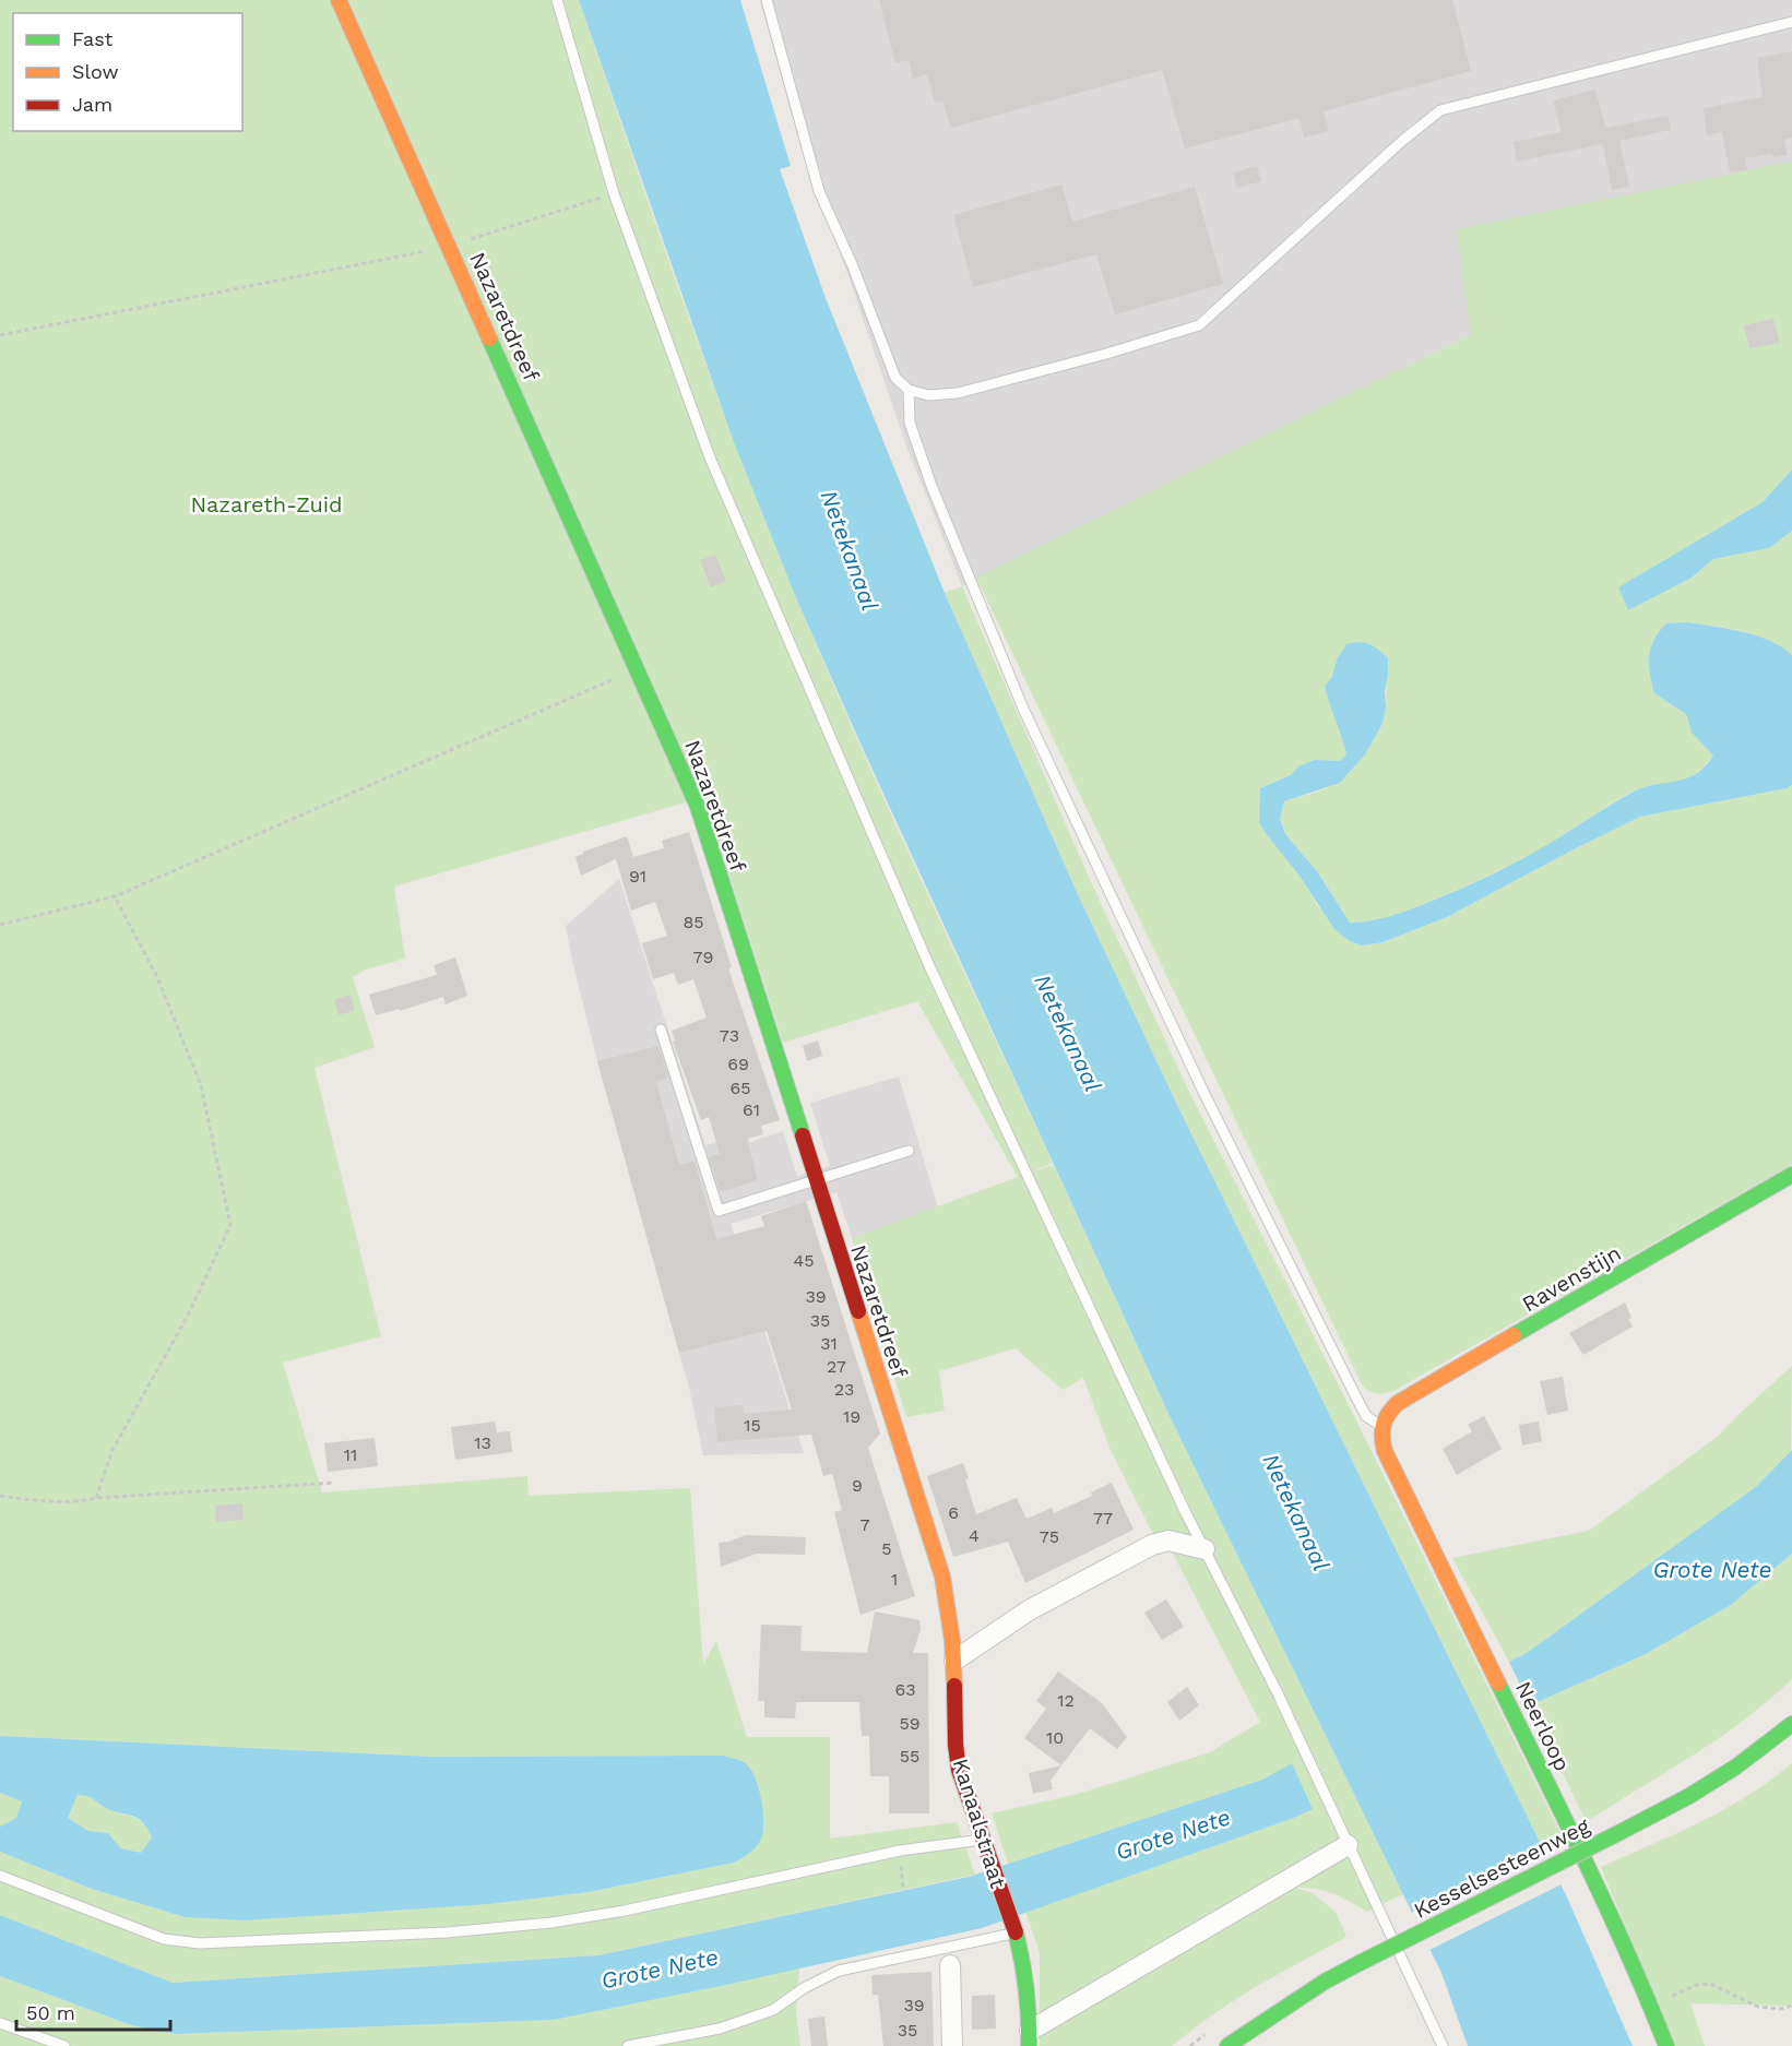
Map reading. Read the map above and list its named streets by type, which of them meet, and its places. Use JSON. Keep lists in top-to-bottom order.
{
  "streets": {
    "street": [
      "Nazaretdreef",
      "Ravenstijn",
      "Neerloop",
      "Kanaalstraat",
      "Kesselsesteenweg"
    ]
  },
  "crossings": [
    ["Nazaretdreef", "Kanaalstraat"],
    ["Ravenstijn", "Neerloop"]
  ],
  "water": ["Netekanaal", "Grote Nete"],
  "parks": ["Nazareth-Zuid"],
  "house_numbers": [
    "91",
    "85",
    "79",
    "73",
    "69",
    "65",
    "61",
    "45",
    "39",
    "35",
    "31",
    "27",
    "23",
    "19",
    "15",
    "13",
    "11",
    "9",
    "6",
    "77",
    "7",
    "4",
    "75",
    "5",
    "1",
    "63",
    "12",
    "59",
    "10",
    "55",
    "39",
    "35"
  ],
  "legend": ["Fast", "Slow", "Jam"],
  "scale_bar": "50 m"
}
